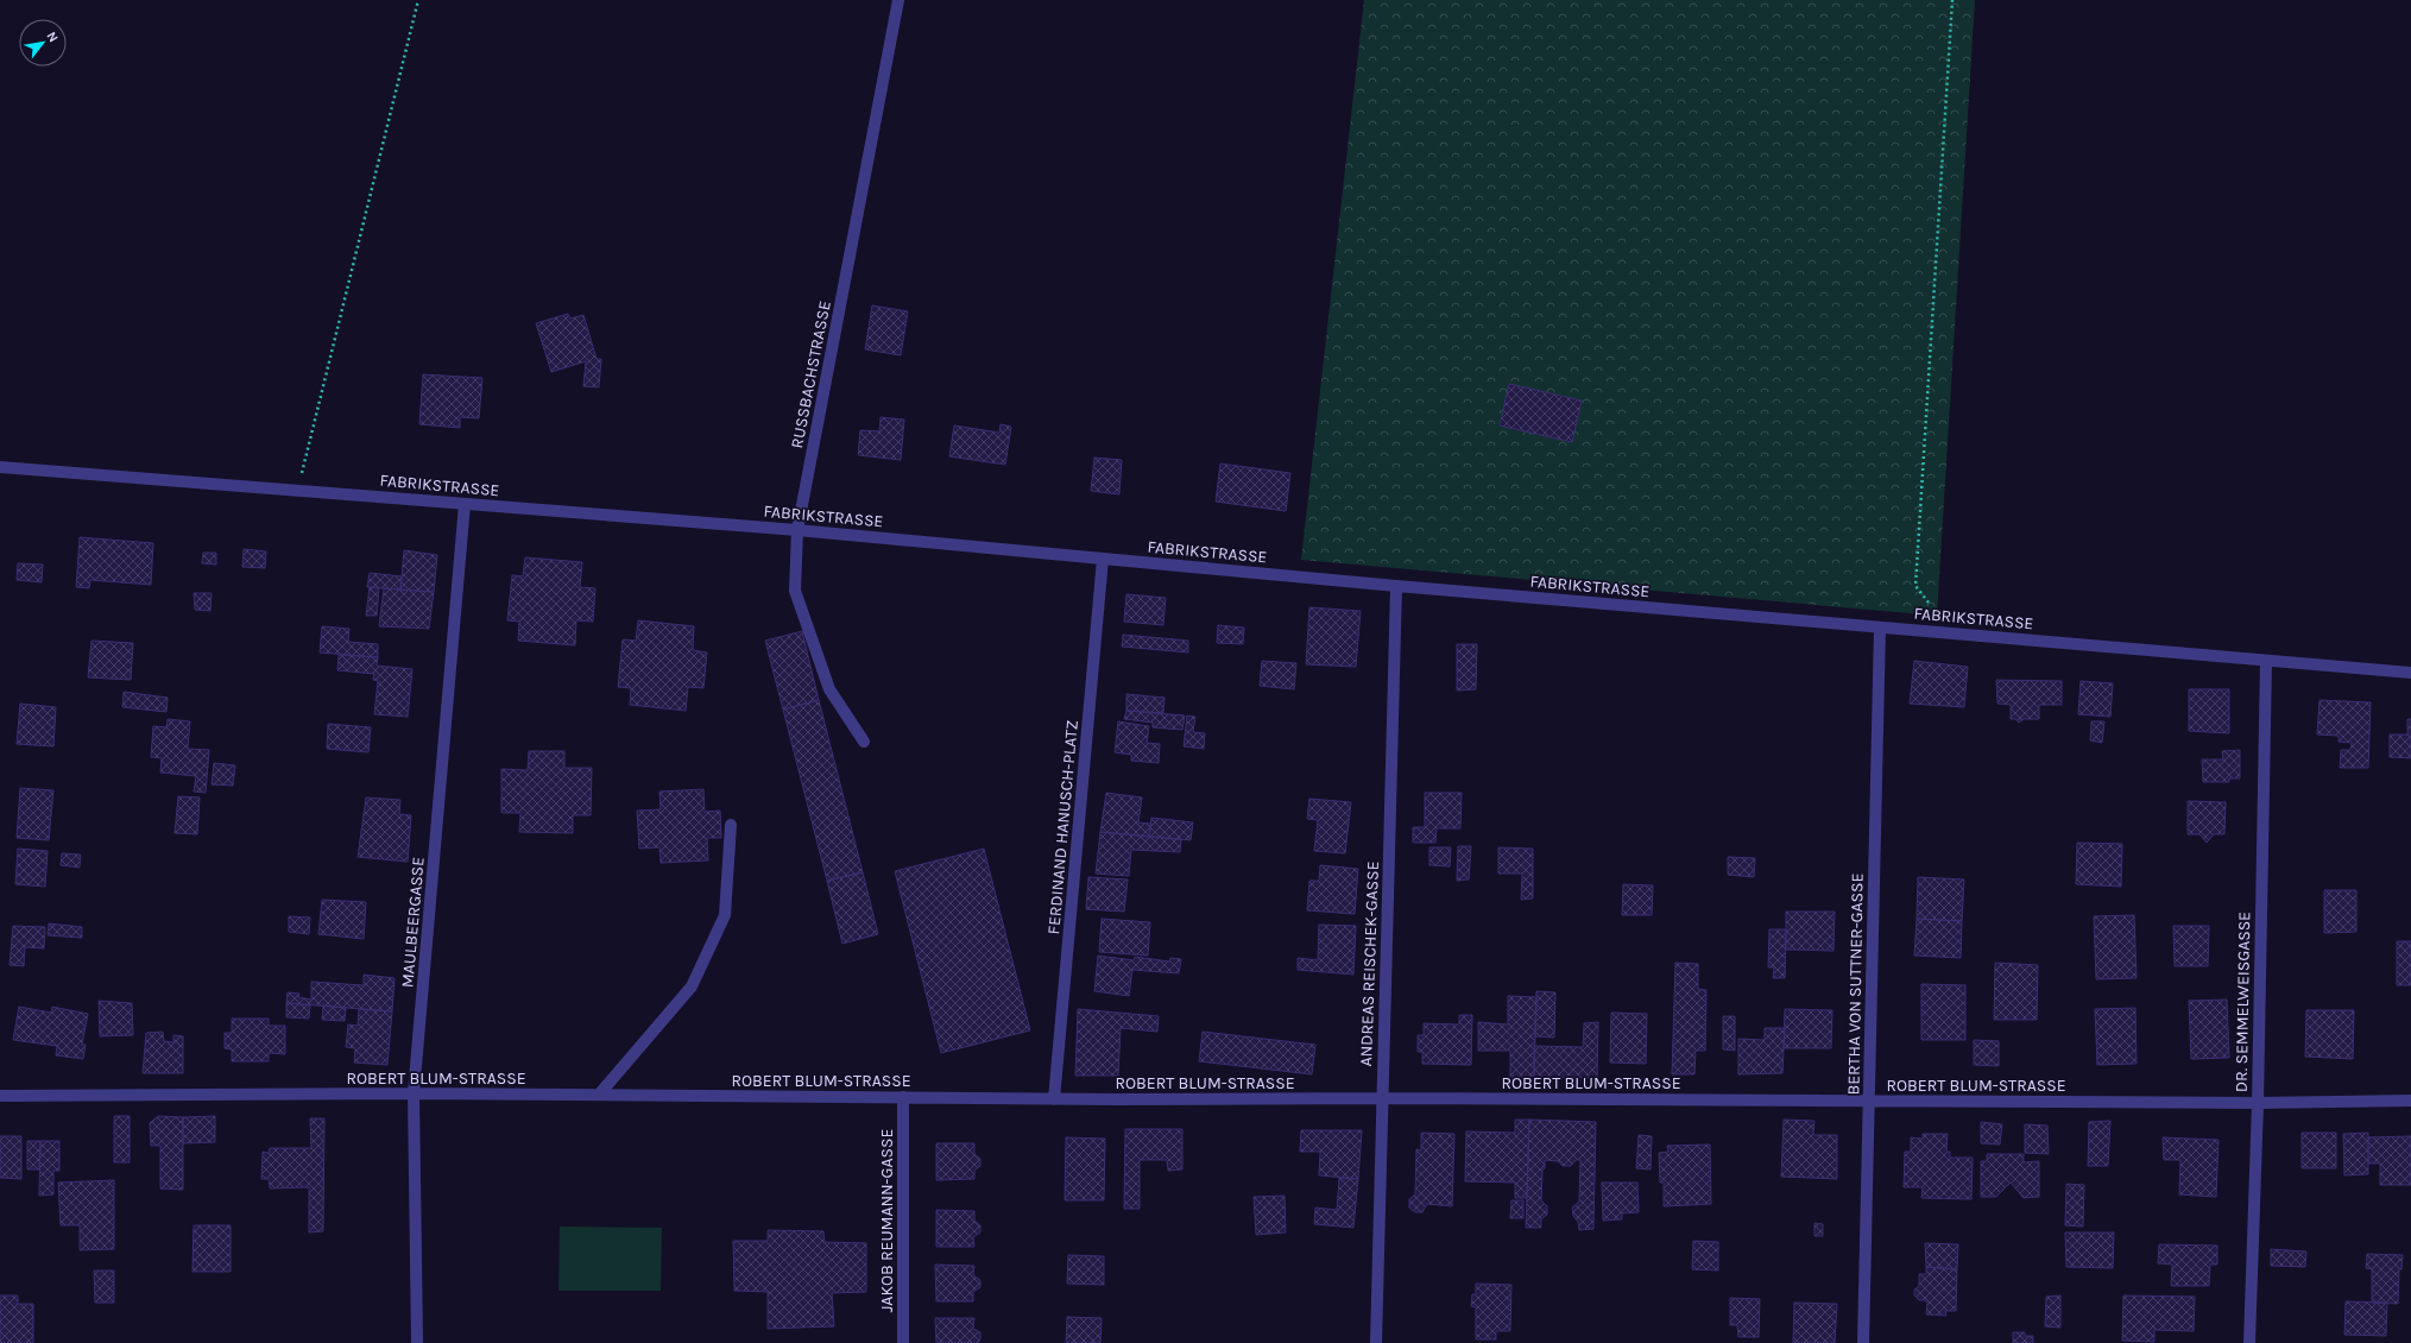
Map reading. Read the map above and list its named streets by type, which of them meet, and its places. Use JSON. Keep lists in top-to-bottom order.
{
  "streets": {
    "street": [
      "RUSSBACHSTRASSE",
      "FABRIKSTRASSE",
      "FERDINAND HANUSCH-PLATZ",
      "MAULBEERGASSE",
      "ANDREAS REISCHEK-GASSE",
      "BERTHA VON SUTTNER-GASSE",
      "DR. SEMMELWEISGASSE",
      "ROBERT BLUM-STRASSE",
      "JAKOB REUMANN-GASSE"
    ]
  },
  "crossings": [
    ["RUSSBACHSTRASSE", "FABRIKSTRASSE"],
    ["FABRIKSTRASSE", "FERDINAND HANUSCH-PLATZ"],
    ["FABRIKSTRASSE", "MAULBEERGASSE"],
    ["FABRIKSTRASSE", "ANDREAS REISCHEK-GASSE"],
    ["FABRIKSTRASSE", "BERTHA VON SUTTNER-GASSE"],
    ["FABRIKSTRASSE", "DR. SEMMELWEISGASSE"],
    ["FERDINAND HANUSCH-PLATZ", "ROBERT BLUM-STRASSE"],
    ["MAULBEERGASSE", "ROBERT BLUM-STRASSE"],
    ["ANDREAS REISCHEK-GASSE", "ROBERT BLUM-STRASSE"],
    ["BERTHA VON SUTTNER-GASSE", "ROBERT BLUM-STRASSE"],
    ["DR. SEMMELWEISGASSE", "ROBERT BLUM-STRASSE"],
    ["ROBERT BLUM-STRASSE", "JAKOB REUMANN-GASSE"]
  ],
  "north": "top right"
}
